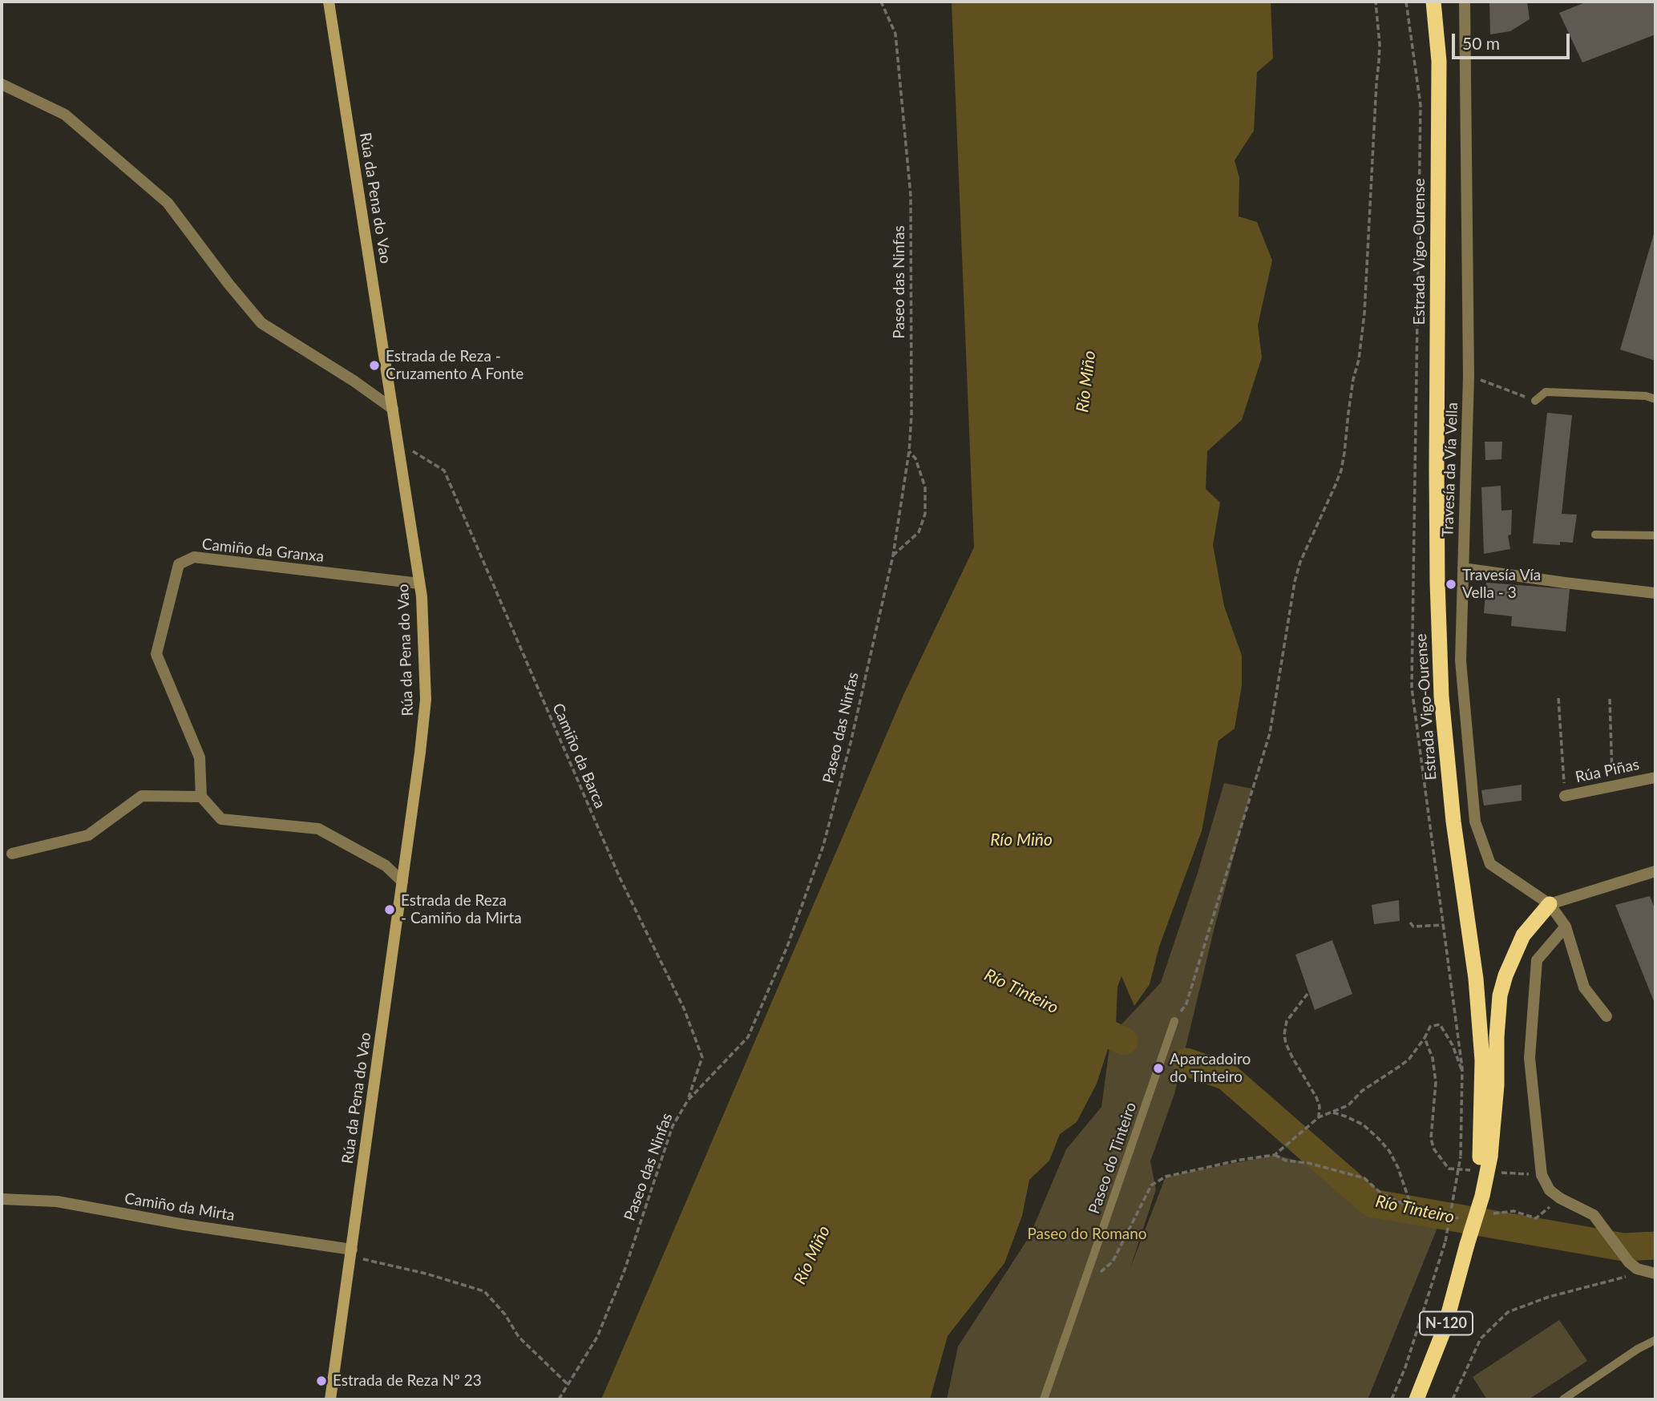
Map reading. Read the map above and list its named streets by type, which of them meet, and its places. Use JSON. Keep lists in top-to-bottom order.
{
  "streets": {
    "highway": ["Estrada Vigo-Ourense", "N-120"],
    "main road": ["Rúa da Pena do Vao"],
    "street": [
      "Travesía da Vía Vella",
      "Camiño da Granxa",
      "Rúa Piñas",
      "Camiño da Mirta"
    ],
    "lane": ["Paseo do Tinteiro"],
    "path": ["Paseo das Ninfas", "Camiño da Barca"]
  },
  "crossings": [
    ["Rúa da Pena do Vao", "Camiño da Granxa"],
    ["Rúa da Pena do Vao", "Camiño da Barca"],
    ["Rúa da Pena do Vao", "Camiño da Mirta"],
    ["Paseo das Ninfas", "Camiño da Barca"]
  ],
  "water": ["Río Miño", "Río Tinteiro"],
  "parks": ["Paseo do Romano"],
  "places": [
    "Estrada de Reza - Cruzamento A Fonte",
    "Travesía Vía Vella - 3",
    "Estrada de Reza - Camiño da Mirta",
    "Aparcadoiro do Tinteiro",
    "Estrada de Reza Nº 23"
  ],
  "scale_bar": "50 m"
}
